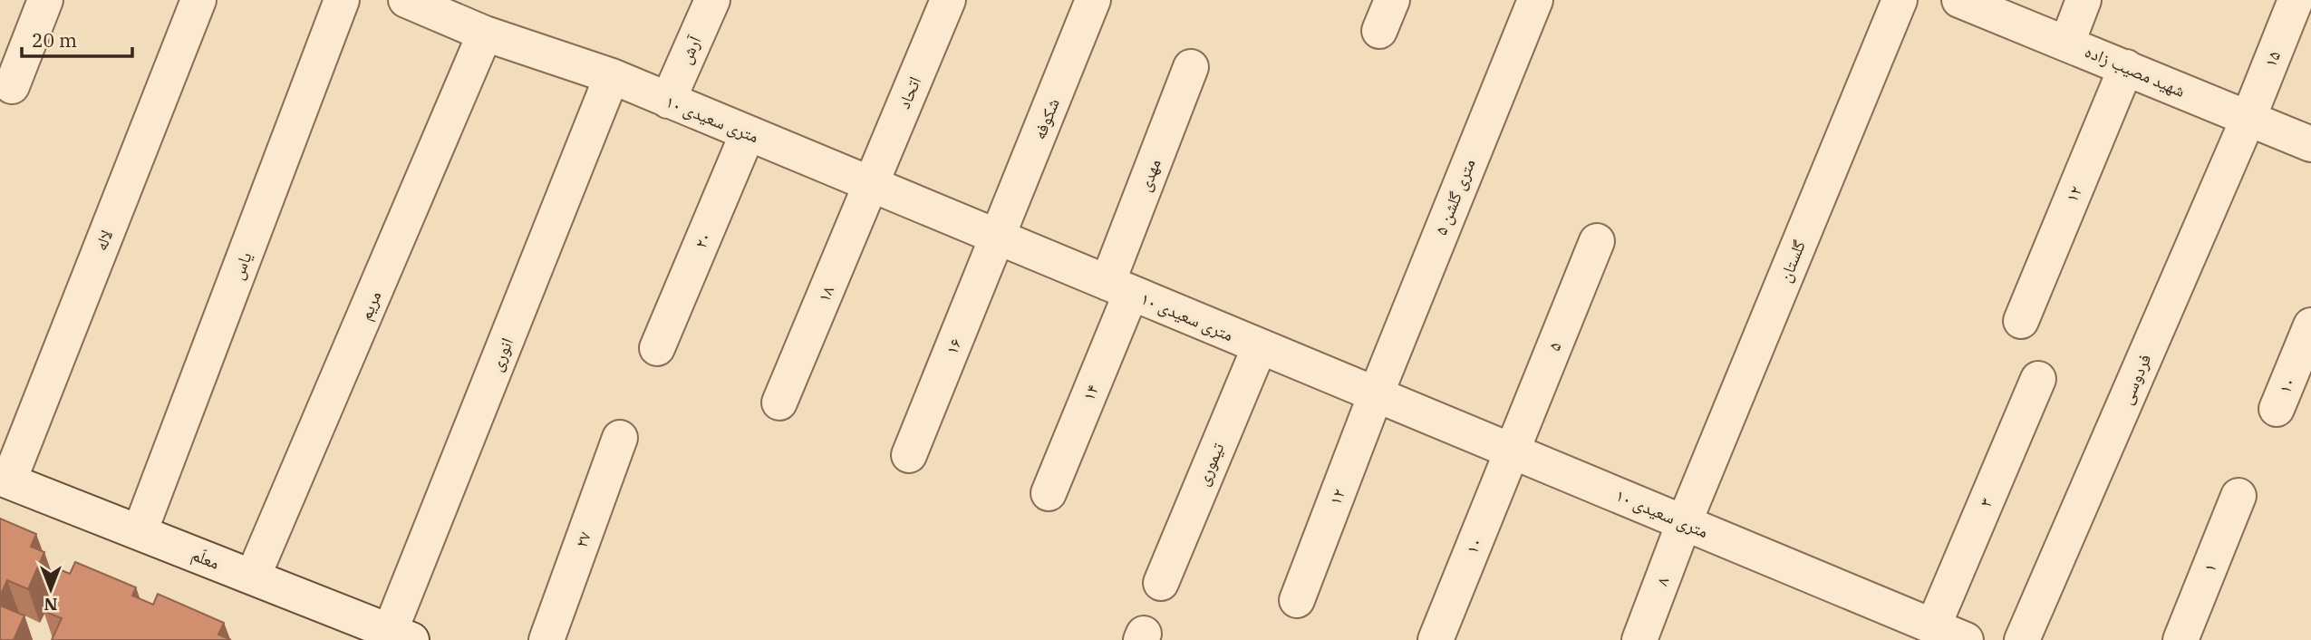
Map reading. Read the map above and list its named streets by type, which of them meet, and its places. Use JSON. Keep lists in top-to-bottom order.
{
  "streets": {
    "street": [
      "آرش",
      "۱۵",
      "شهید مصیب زاده",
      "اتحاد",
      "۱۰ متری سعیدی",
      "شکوفه",
      "مهدی",
      "۱۲",
      "۵ متری گلشن",
      "لاله",
      "۲۰",
      "گلستان",
      "یاس",
      "۱۸",
      "مریم",
      "۱۶",
      "۵",
      "انوری",
      "فردوسی",
      "۱۰",
      "۱۴",
      "تیموری",
      "۳",
      "۲۷",
      "معلّم",
      "۱",
      "۸"
    ]
  },
  "crossings": [
    ["آرش", "۱۰ متری سعیدی"],
    ["۱۵", "شهید مصیب زاده"],
    ["۱۵", "فردوسی"],
    ["شهید مصیب زاده", "۱۲"],
    ["شهید مصیب زاده", "فردوسی"],
    ["اتحاد", "۱۰ متری سعیدی"],
    ["اتحاد", "۱۸"],
    ["۱۰ متری سعیدی", "شکوفه"],
    ["۱۰ متری سعیدی", "مهدی"],
    ["۱۰ متری سعیدی", "۱۲"],
    ["۱۰ متری سعیدی", "۵ متری گلشن"],
    ["۱۰ متری سعیدی", "۲۰"],
    ["۱۰ متری سعیدی", "گلستان"],
    ["۱۰ متری سعیدی", "۱۸"],
    ["۱۰ متری سعیدی", "مریم"],
    ["۱۰ متری سعیدی", "۱۶"],
    ["۱۰ متری سعیدی", "۵"],
    ["۱۰ متری سعیدی", "انوری"],
    ["۱۰ متری سعیدی", "۱۰"],
    ["۱۰ متری سعیدی", "۱۴"],
    ["۱۰ متری سعیدی", "تیموری"],
    ["۱۰ متری سعیدی", "۳"],
    ["۱۰ متری سعیدی", "۸"],
    ["شکوفه", "۱۶"],
    ["مهدی", "۱۴"],
    ["۱۲", "۵ متری گلشن"],
    ["لاله", "معلّم"],
    ["گلستان", "۸"],
    ["یاس", "معلّم"],
    ["مریم", "معلّم"],
    ["۵", "۱۰"],
    ["انوری", "معلّم"]
  ],
  "scale_bar": "20 m",
  "north": "bottom"
}
